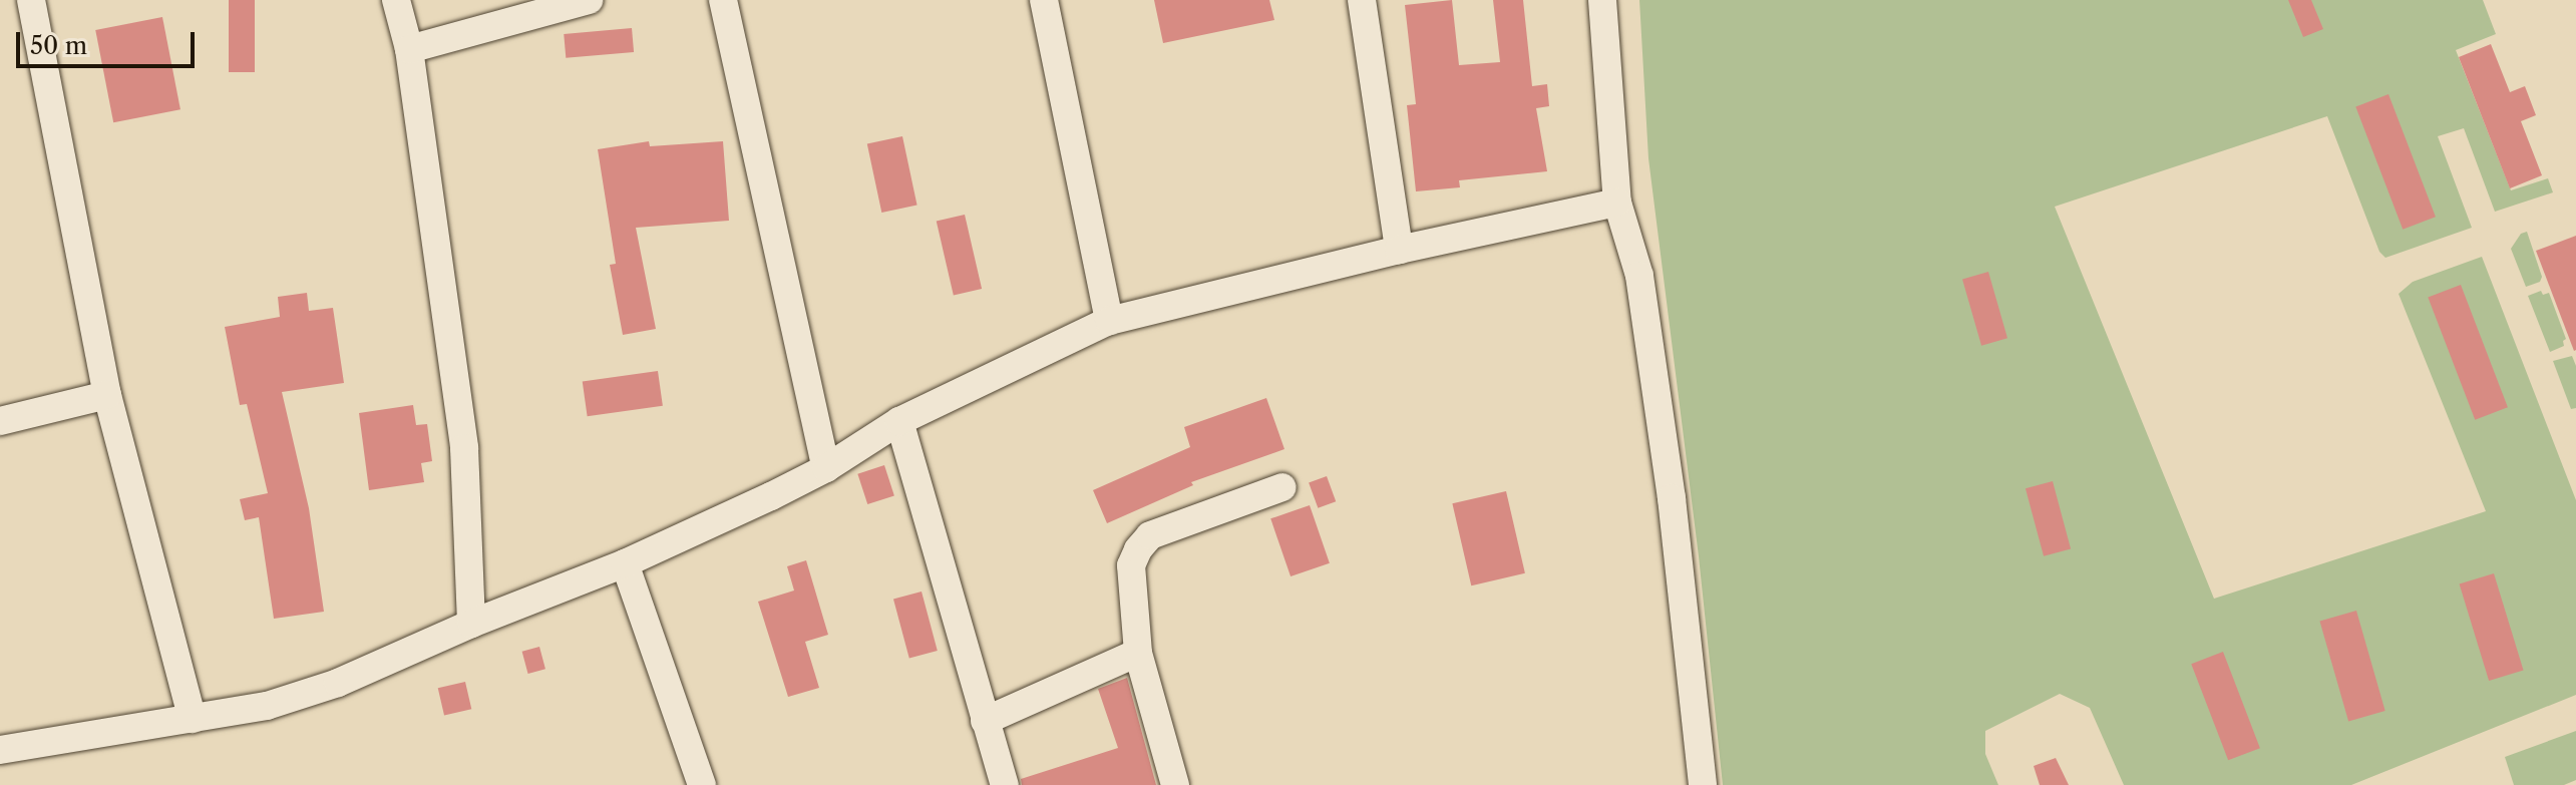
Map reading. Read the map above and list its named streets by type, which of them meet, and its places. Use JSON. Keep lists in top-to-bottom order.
{
  "scale_bar": "50 m"
}
